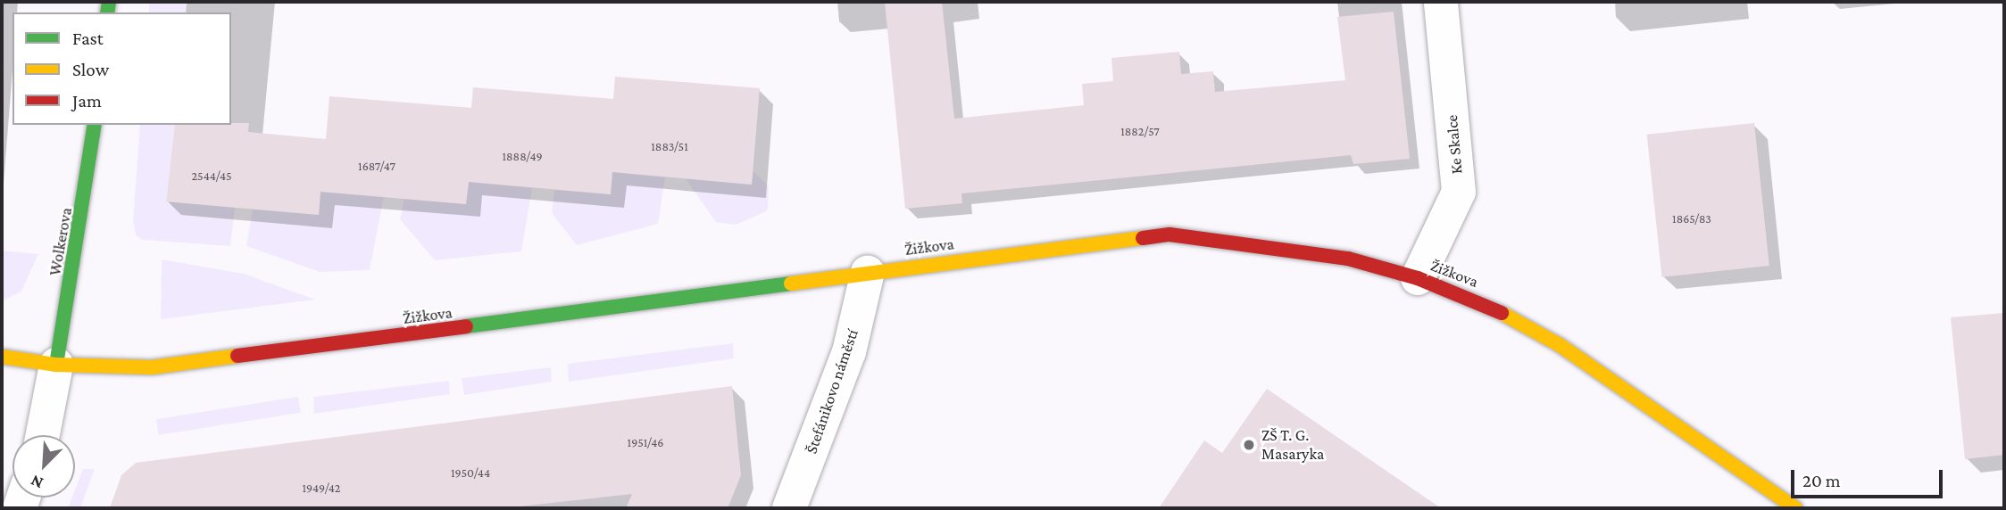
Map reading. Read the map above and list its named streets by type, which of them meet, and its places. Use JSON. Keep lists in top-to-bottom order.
{
  "streets": {
    "main road": ["Wolkerova", "Žižkova"],
    "street": ["Ke Skalce", "Štefánikovo náměstí"]
  },
  "crossings": [
    ["Ke Skalce", "Žižkova"],
    ["Wolkerova", "Žižkova"],
    ["Žižkova", "Štefánikovo náměstí"]
  ],
  "places": ["ZŠ T. G. Masaryka"],
  "house_numbers": [
    "1882/57",
    "1883/51",
    "1888/49",
    "1687/47",
    "2544/45",
    "1865/83",
    "1951/46",
    "1950/44",
    "1949/42"
  ],
  "legend": ["Fast", "Slow", "Jam"],
  "scale_bar": "20 m",
  "north": "bottom left"
}
